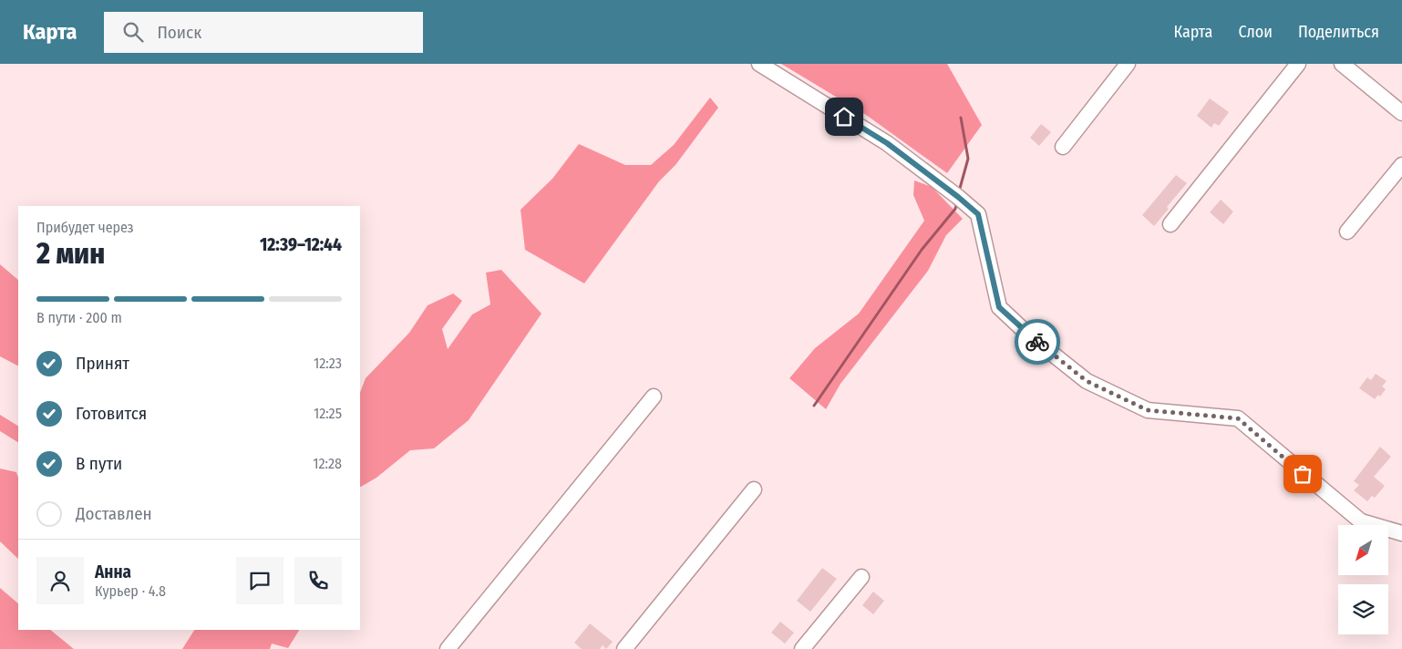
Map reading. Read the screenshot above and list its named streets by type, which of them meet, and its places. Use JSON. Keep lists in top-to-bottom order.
{
  "north": "bottom left",
  "page": {
    "header": "Карта",
    "search": "Поиск",
    "nav": ["Карта", "Слои", "Поделиться"],
    "heading": ["2 мин", "Прибудет через", "12:39–12:44"],
    "panel": ["Анна", "Курьер · 4.8"],
    "bar": "В пути · 200 m",
    "list": [
      ["Принят", "12:23"],
      ["Готовится", "12:25"],
      ["В пути", "12:28"],
      "Доставлен"
    ]
  }
}
